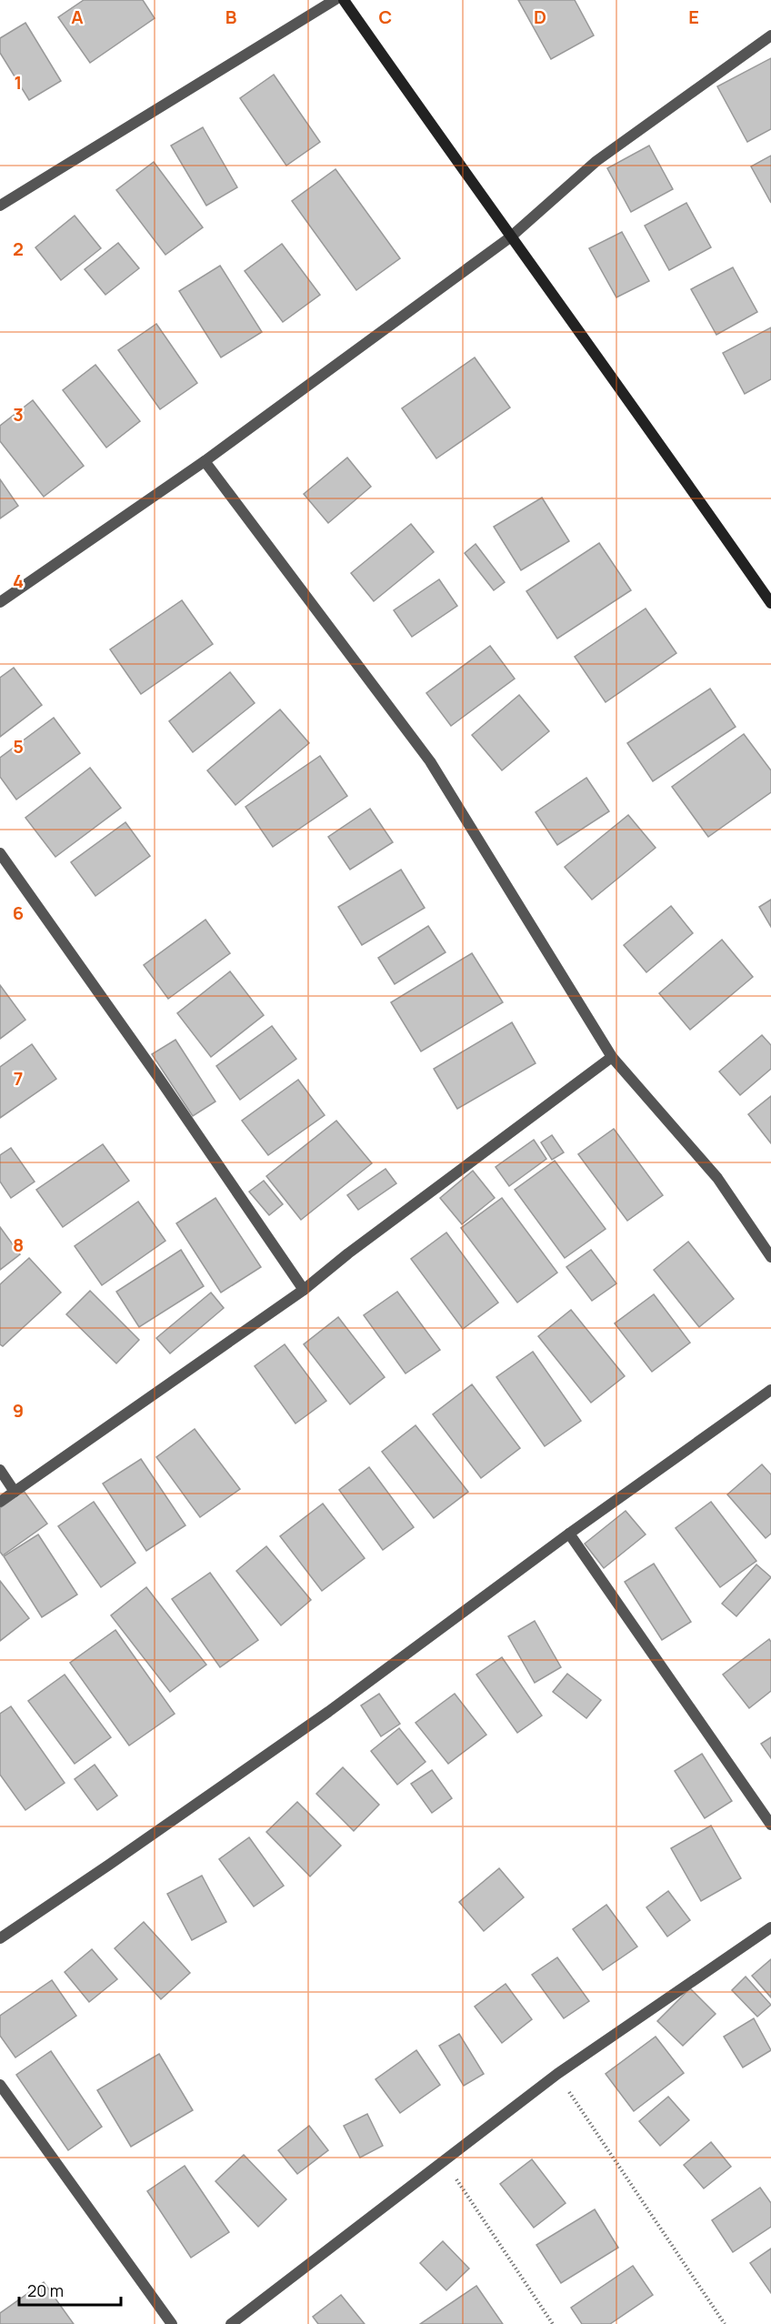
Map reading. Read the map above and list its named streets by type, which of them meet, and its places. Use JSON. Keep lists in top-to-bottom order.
{
  "scale_bar": "20 m",
  "grid": {
    "columns": [
      "A",
      "B",
      "C",
      "D",
      "E"
    ],
    "rows": [
      "1",
      "2",
      "3",
      "4",
      "5",
      "6",
      "7",
      "8",
      "9"
    ]
  }
}
